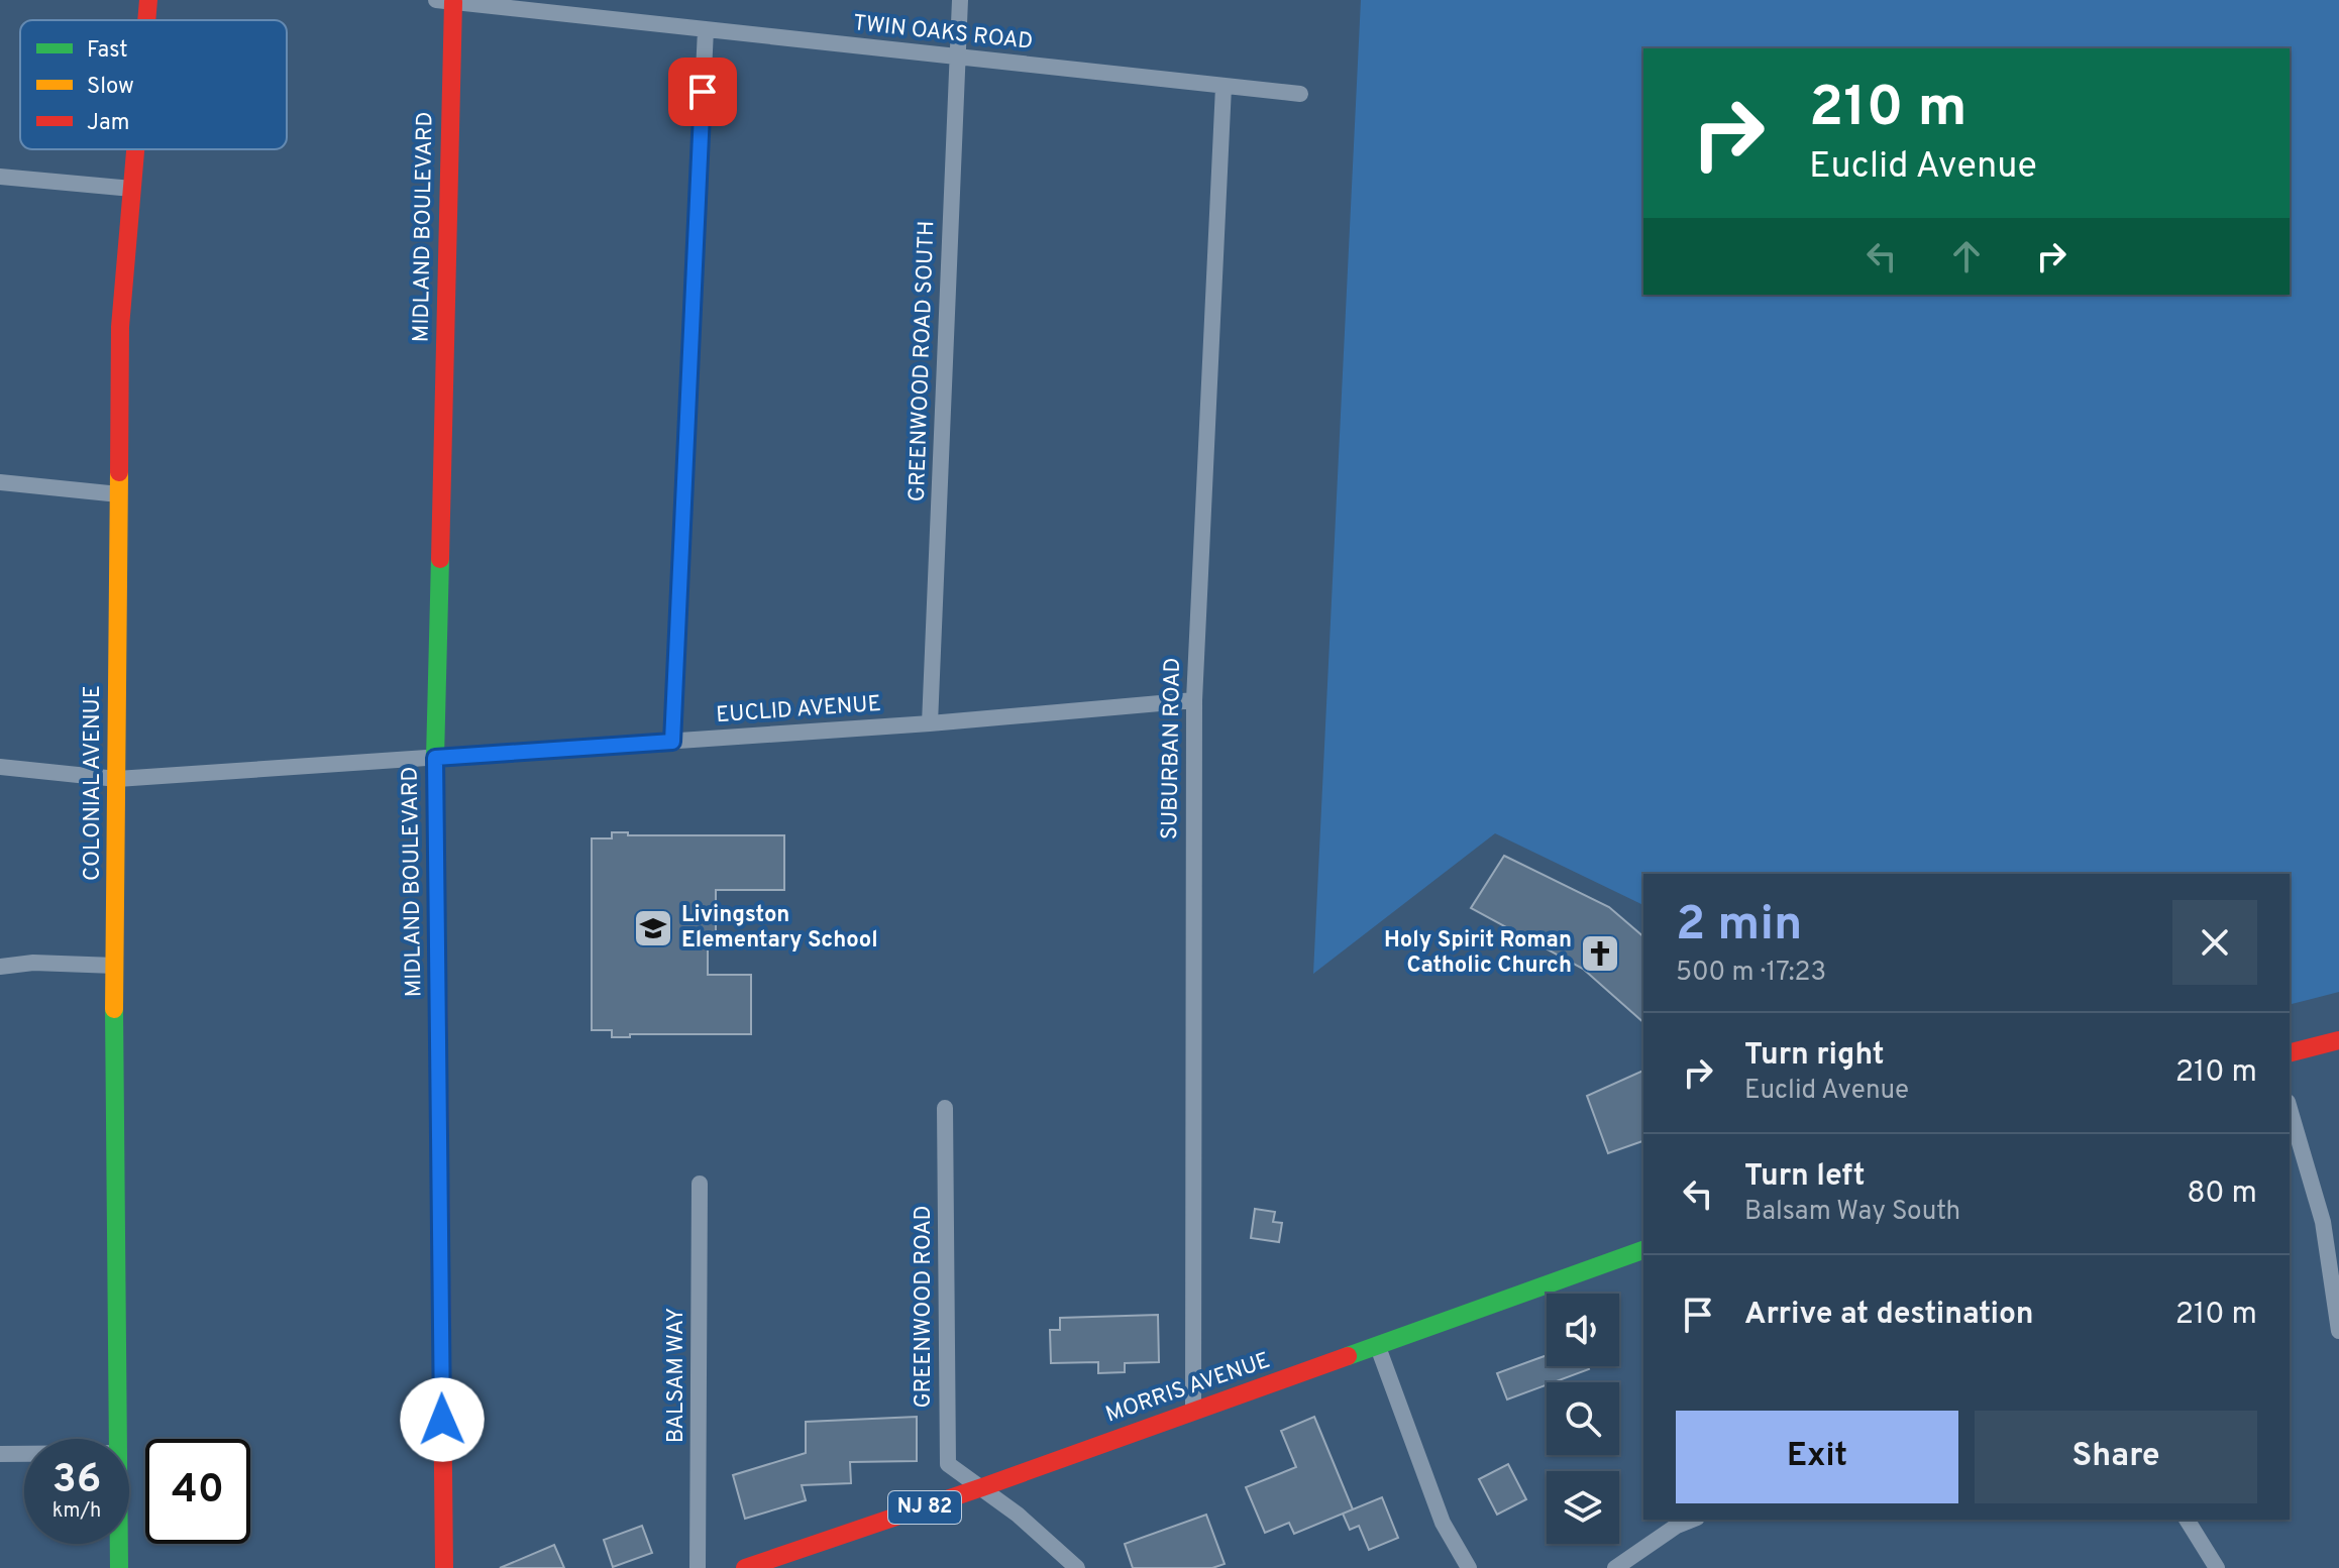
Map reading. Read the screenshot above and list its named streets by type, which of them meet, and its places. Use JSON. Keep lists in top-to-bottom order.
{
  "streets": {
    "street": [
      "TWIN OAKS ROAD",
      "MIDLAND BOULEVARD",
      "GREENWOOD ROAD SOUTH",
      "EUCLID AVENUE",
      "SUBURBAN ROAD",
      "COLONIAL AVENUE",
      "GREENWOOD ROAD",
      "BALSAM WAY",
      "MORRIS AVENUE",
      "NJ 82"
    ]
  },
  "crossings": [
    ["TWIN OAKS ROAD", "MIDLAND BOULEVARD"],
    ["TWIN OAKS ROAD", "GREENWOOD ROAD SOUTH"],
    ["TWIN OAKS ROAD", "SUBURBAN ROAD"],
    ["MIDLAND BOULEVARD", "EUCLID AVENUE"],
    ["GREENWOOD ROAD SOUTH", "EUCLID AVENUE"],
    ["EUCLID AVENUE", "SUBURBAN ROAD"],
    ["EUCLID AVENUE", "COLONIAL AVENUE"],
    ["SUBURBAN ROAD", "MORRIS AVENUE"],
    ["GREENWOOD ROAD", "MORRIS AVENUE"]
  ],
  "places": {
    "school or university": ["Livingston Elementary School"],
    "church": ["Holy Spirit Roman Catholic Church"]
  },
  "legend": ["Fast", "Slow", "Jam"],
  "page": {
    "turn": ["210 m", "Euclid Avenue"],
    "heading": ["2 min", "500 m · 17:23"],
    "list": [
      {
        "name": "Turn right",
        "note": "Euclid Avenue",
        "value": "210 m"
      },
      {
        "name": "Turn left",
        "note": "Balsam Way South",
        "value": "80 m"
      },
      {
        "name": "Arrive at destination",
        "value": "210 m"
      }
    ],
    "buttons": ["Exit", "Share"],
    "speed": "36 km/h",
    "limit": "40"
  }
}
